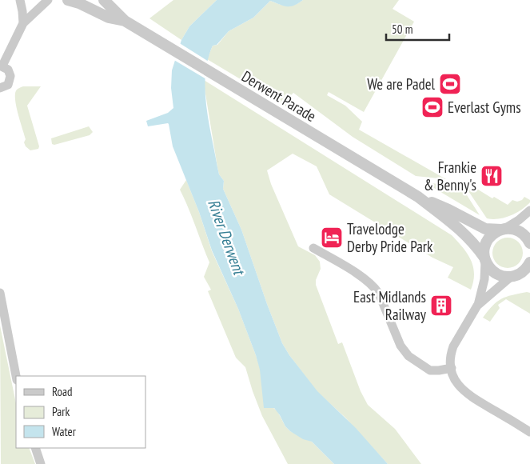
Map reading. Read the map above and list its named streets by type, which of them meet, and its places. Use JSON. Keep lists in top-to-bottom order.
{
  "streets": {
    "street": ["Derwent Parade"]
  },
  "water": ["River Derwent"],
  "places": {
    "sports": ["We are Padel", "Everlast Gyms"],
    "restaurant": ["Frankie & Benny's"],
    "hotel": ["Travelodge Derby Pride Park"],
    "building": ["East Midlands Railway"]
  },
  "legend": ["Road", "Park", "Water"],
  "scale_bar": "50 m"
}
